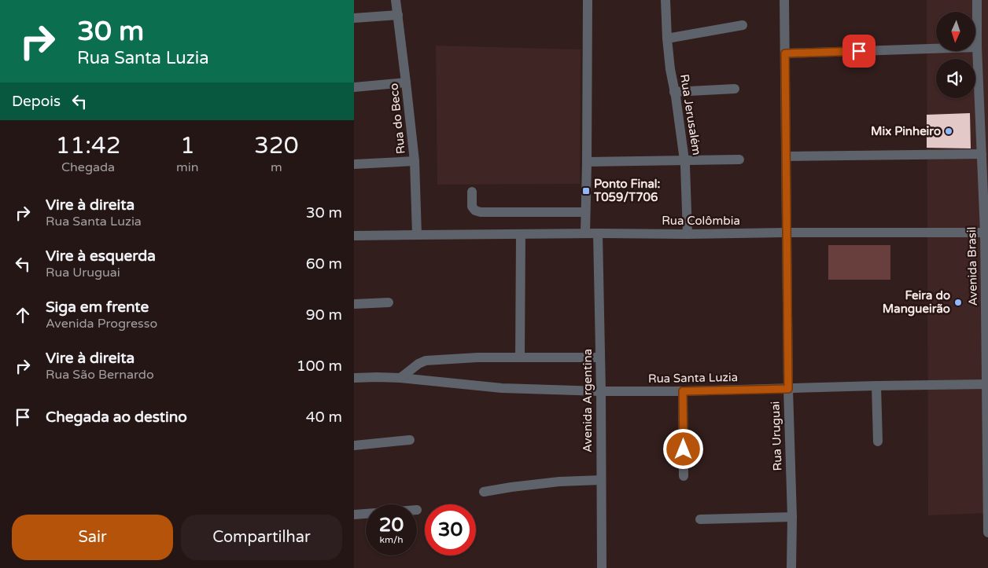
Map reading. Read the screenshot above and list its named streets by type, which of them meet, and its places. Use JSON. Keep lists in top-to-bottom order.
{
  "streets": {
    "street": [
      "Rua Jerusalém",
      "Rua do Beco",
      "Rua Colômbia",
      "Avenida Brasil",
      "Rua Santa Luzia",
      "Avenida Argentina",
      "Rua Uruguai"
    ]
  },
  "crossings": [
    ["Rua Jerusalém", "Rua Colômbia"],
    ["Rua do Beco", "Rua Colômbia"],
    ["Rua Colômbia", "Avenida Brasil"],
    ["Rua Colômbia", "Avenida Argentina"],
    ["Rua Colômbia", "Rua Uruguai"],
    ["Avenida Brasil", "Rua Santa Luzia"],
    ["Rua Santa Luzia", "Avenida Argentina"],
    ["Rua Santa Luzia", "Rua Uruguai"]
  ],
  "places": {
    "other": ["Mix Pinheiro", "Feira do Mangueirão"],
    "transit": ["Ponto Final: T059/T706"]
  },
  "north": "bottom",
  "page": {
    "turn": ["30 m", "Rua Santa Luzia"],
    "then": "Depois",
    "eta": [
      "11:42",
      "Chegada",
      "1",
      "min",
      "320",
      "m"
    ],
    "list": [
      {
        "name": "Vire à direita",
        "note": "Rua Santa Luzia",
        "value": "30 m"
      },
      {
        "name": "Vire à esquerda",
        "note": "Rua Uruguai",
        "value": "60 m"
      },
      {
        "name": "Siga em frente",
        "note": "Avenida Progresso",
        "value": "90 m"
      },
      {
        "name": "Vire à direita",
        "note": "Rua São Bernardo",
        "value": "100 m"
      },
      {
        "name": "Chegada ao destino",
        "value": "40 m"
      }
    ],
    "speed": "20 km/h",
    "limit": "30",
    "buttons": ["Sair", "Compartilhar"]
  }
}
